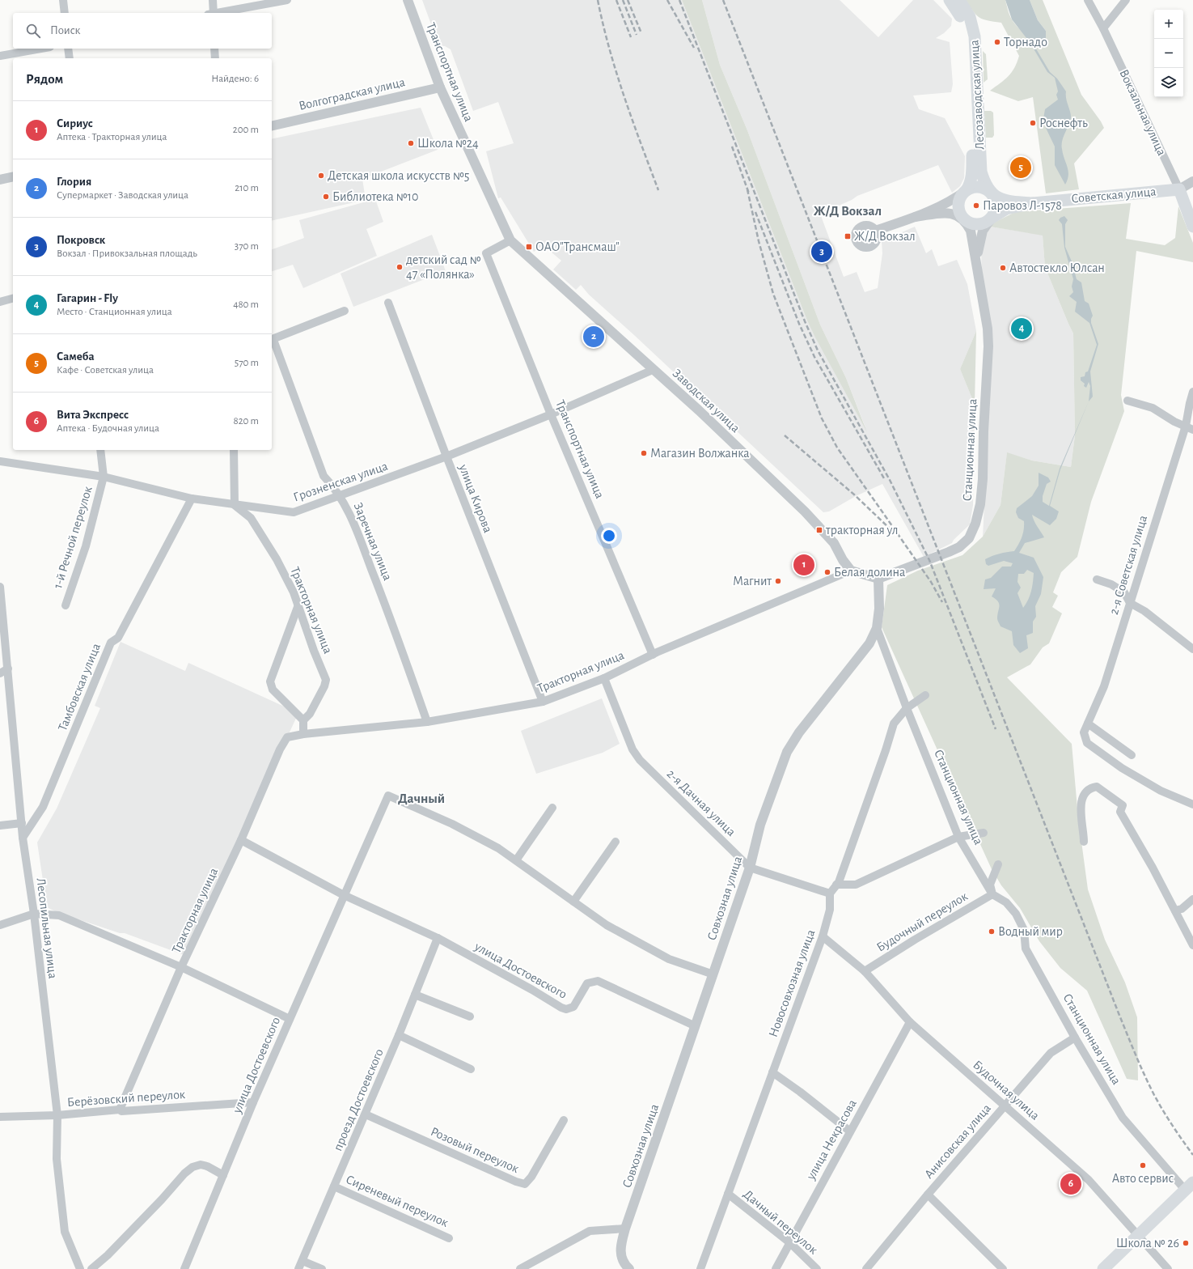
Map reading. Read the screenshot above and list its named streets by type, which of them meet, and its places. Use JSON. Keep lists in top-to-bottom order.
{
  "streets": {
    "main road": ["Лесозаводская улица", "Вокзальная улица", "Советская улица"],
    "street": [
      "Транспортная улица",
      "Волгоградская улица",
      "Заводская улица",
      "Станционная улица",
      "Грозненская улица",
      "улица Кирова",
      "1-й Речной переулок",
      "Заречная улица",
      "2-я Советская улица",
      "Тракторная улица",
      "Тамбовская улица",
      "2-я Дачная улица",
      "Совхозная улица",
      "Будочный переулок",
      "Лесопильная улица",
      "улица Достоевского",
      "Новосовхозная улица",
      "Будочная улица",
      "Берёзовский переулок",
      "проезд Достоевского",
      "улица Некрасова",
      "Анисовская улица",
      "Розовый переулок",
      "Сиреневый переулок",
      "Дачный переулок"
    ]
  },
  "crossings": [
    ["Транспортная улица", "Волгоградская улица"],
    ["Транспортная улица", "Заводская улица"],
    ["Транспортная улица", "Грозненская улица"],
    ["Транспортная улица", "Тракторная улица"],
    ["Лесозаводская улица", "Советская улица"],
    ["Лесозаводская улица", "Станционная улица"],
    ["Вокзальная улица", "Советская улица"],
    ["Советская улица", "Станционная улица"],
    ["Заводская улица", "Грозненская улица"],
    ["Заводская улица", "Тракторная улица"],
    ["Станционная улица", "Совхозная улица"],
    ["Станционная улица", "Будочный переулок"],
    ["Станционная улица", "Анисовская улица"],
    ["Грозненская улица", "улица Кирова"],
    ["Грозненская улица", "1-й Речной переулок"],
    ["Грозненская улица", "Заречная улица"],
    ["Грозненская улица", "Тракторная улица"],
    ["Грозненская улица", "Тамбовская улица"],
    ["улица Кирова", "Тракторная улица"],
    ["Заречная улица", "Тракторная улица"],
    ["Тракторная улица", "2-я Дачная улица"],
    ["Тракторная улица", "улица Достоевского"],
    ["Тракторная улица", "Берёзовский переулок"],
    ["Тамбовская улица", "Лесопильная улица"],
    ["2-я Дачная улица", "Совхозная улица"],
    ["2-я Дачная улица", "Новосовхозная улица"],
    ["Совхозная улица", "улица Достоевского"],
    ["Будочный переулок", "Будочная улица"],
    ["Лесопильная улица", "Берёзовский переулок"],
    ["улица Достоевского", "Берёзовский переулок"],
    ["улица Достоевского", "проезд Достоевского"],
    ["Новосовхозная улица", "Будочная улица"],
    ["Новосовхозная улица", "Дачный переулок"],
    ["Будочная улица", "улица Некрасова"],
    ["Будочная улица", "Анисовская улица"],
    ["проезд Достоевского", "Розовый переулок"],
    ["проезд Достоевского", "Сиреневый переулок"],
    ["улица Некрасова", "Дачный переулок"]
  ],
  "districts": ["Ж/Д Вокзал", "Дачный"],
  "places": {
    "other": [
      "Торнадо",
      "Роснефть",
      "Школа №24",
      "Детская школа искусств №5",
      "Библиотека №10",
      "Паровоз Л-1578",
      "детский сад № 47 «Полянка»",
      "Автостекло Юлсан",
      "Магазин Волжанка",
      "Белая долина",
      "Магнит",
      "Водный мир",
      "Авто сервис",
      "Школа № 26"
    ],
    "transit": ["Ж/Д Вокзал", "ОАО\"Трансмаш\"", "тракторная ул"]
  },
  "page": {
    "map_buttons": ["+", "−"],
    "search": "Поиск",
    "heading": ["Рядом", "Найдено: 6"],
    "list": [
      {
        "mark": "1",
        "name": "Сириус",
        "note": "Аптека · Тракторная улица",
        "value": "200 m"
      },
      {
        "mark": "2",
        "name": "Глория",
        "note": "Супермаркет · Заводская улица",
        "value": "210 m"
      },
      {
        "mark": "3",
        "name": "Покровск",
        "note": "Вокзал · Привокзальная площадь",
        "value": "370 m"
      },
      {
        "mark": "4",
        "name": "Гагарин - Fly",
        "note": "Место · Станционная улица",
        "value": "480 m"
      },
      {
        "mark": "5",
        "name": "Самеба",
        "note": "Кафе · Советская улица",
        "value": "570 m"
      },
      {
        "mark": "6",
        "name": "Вита Экспресс",
        "note": "Аптека · Будочная улица",
        "value": "820 m"
      }
    ],
    "pins": [
      "5",
      "3",
      "4",
      "2",
      "1",
      "6"
    ]
  }
}
